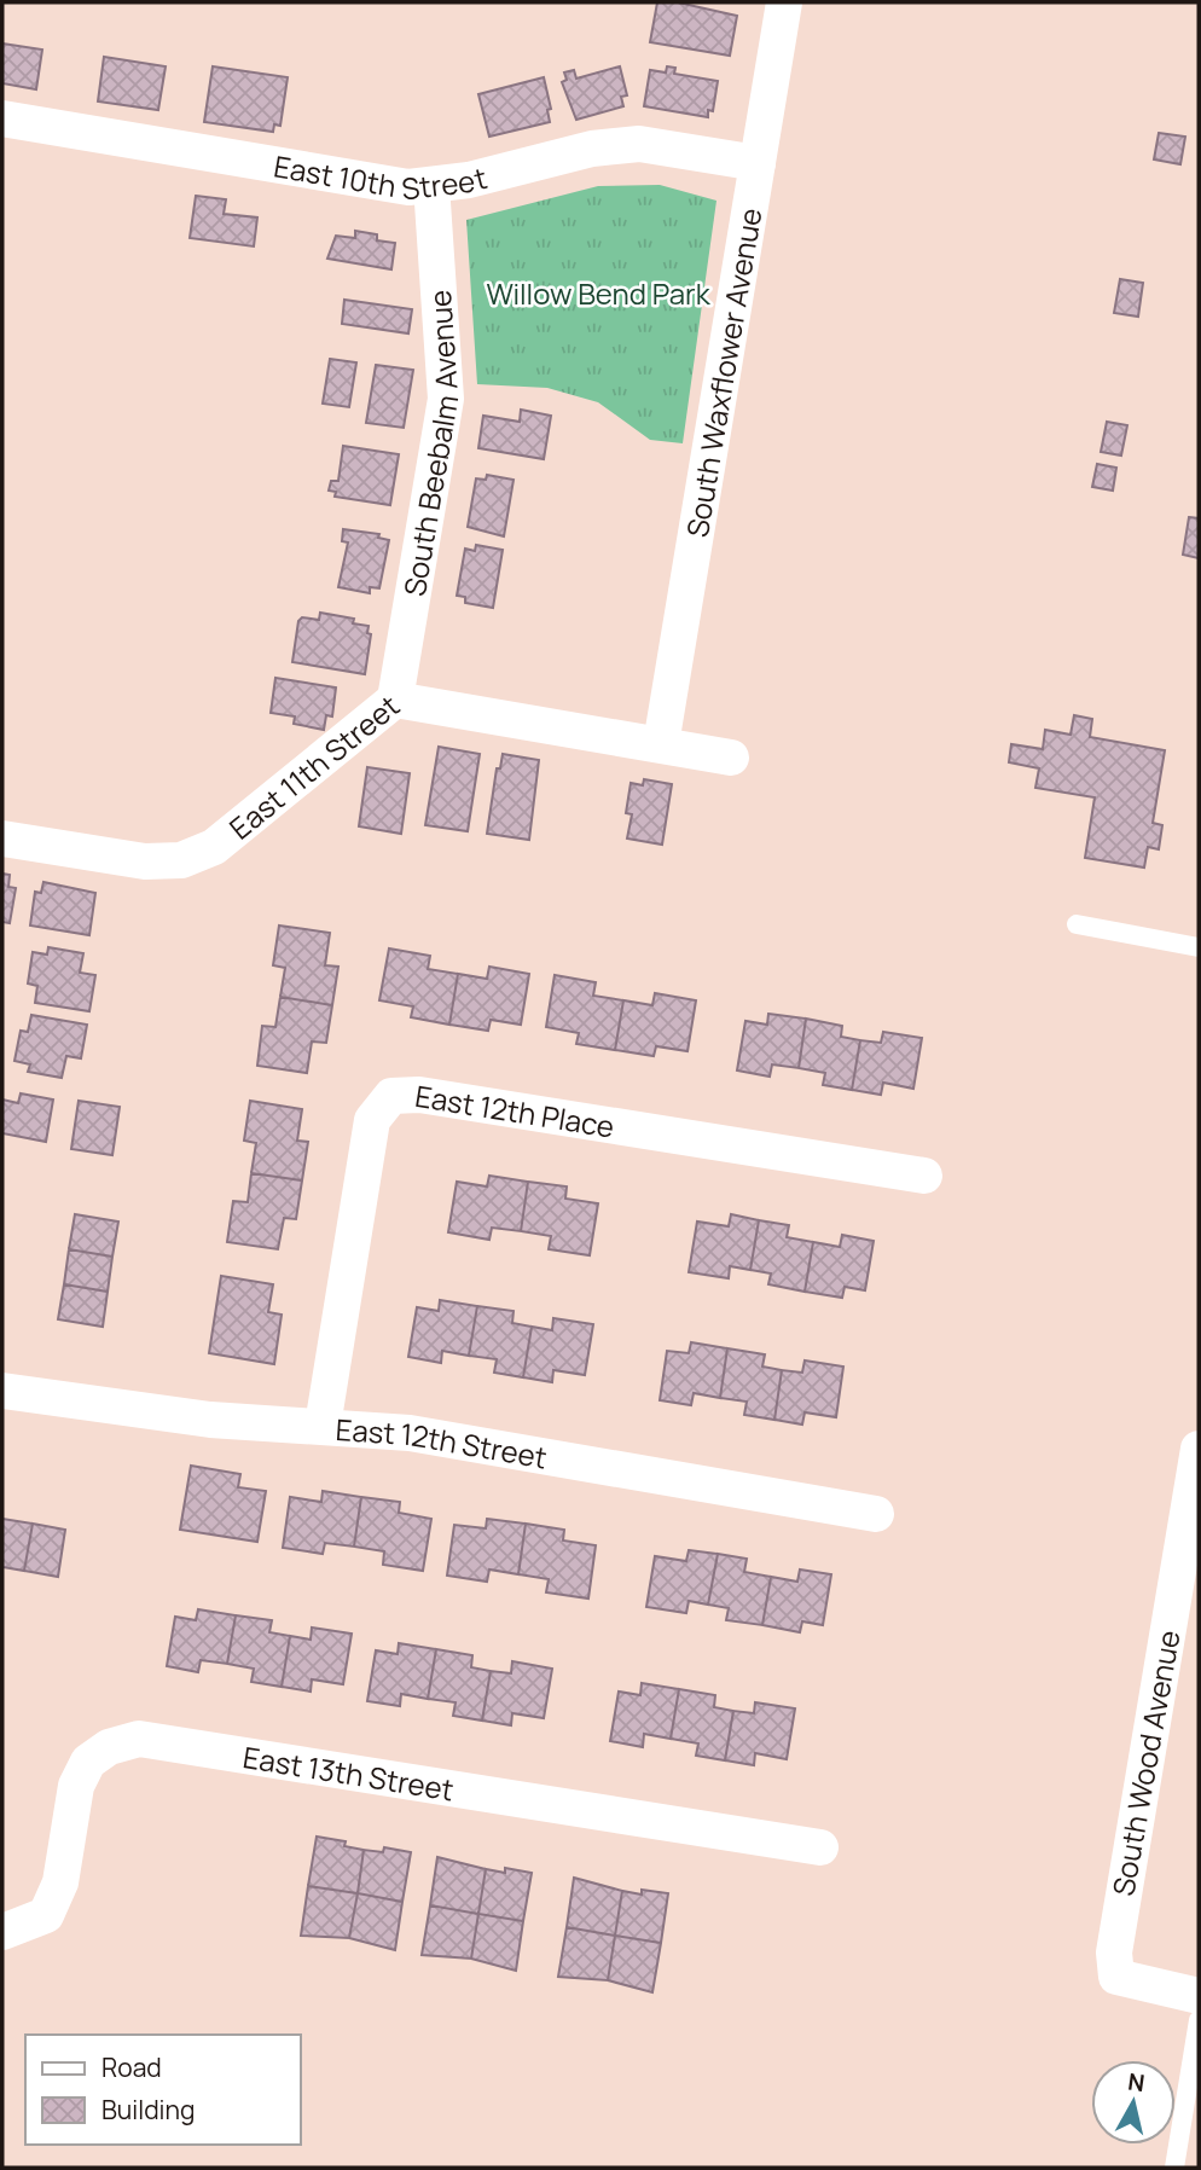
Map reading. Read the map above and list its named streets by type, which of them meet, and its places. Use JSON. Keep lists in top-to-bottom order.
{
  "streets": {
    "street": [
      "East 10th Street",
      "South Waxflower Avenue",
      "South Beebalm Avenue",
      "East 11th Street",
      "East 12th Place",
      "East 12th Street",
      "South Wood Avenue",
      "East 13th Street"
    ]
  },
  "crossings": [
    ["East 10th Street", "South Waxflower Avenue"],
    ["East 10th Street", "South Beebalm Avenue"],
    ["South Waxflower Avenue", "East 11th Street"],
    ["South Beebalm Avenue", "East 11th Street"],
    ["East 12th Place", "East 12th Street"]
  ],
  "parks": ["Willow Bend Park"],
  "legend": ["Road", "Building"],
  "north": "top"
}
